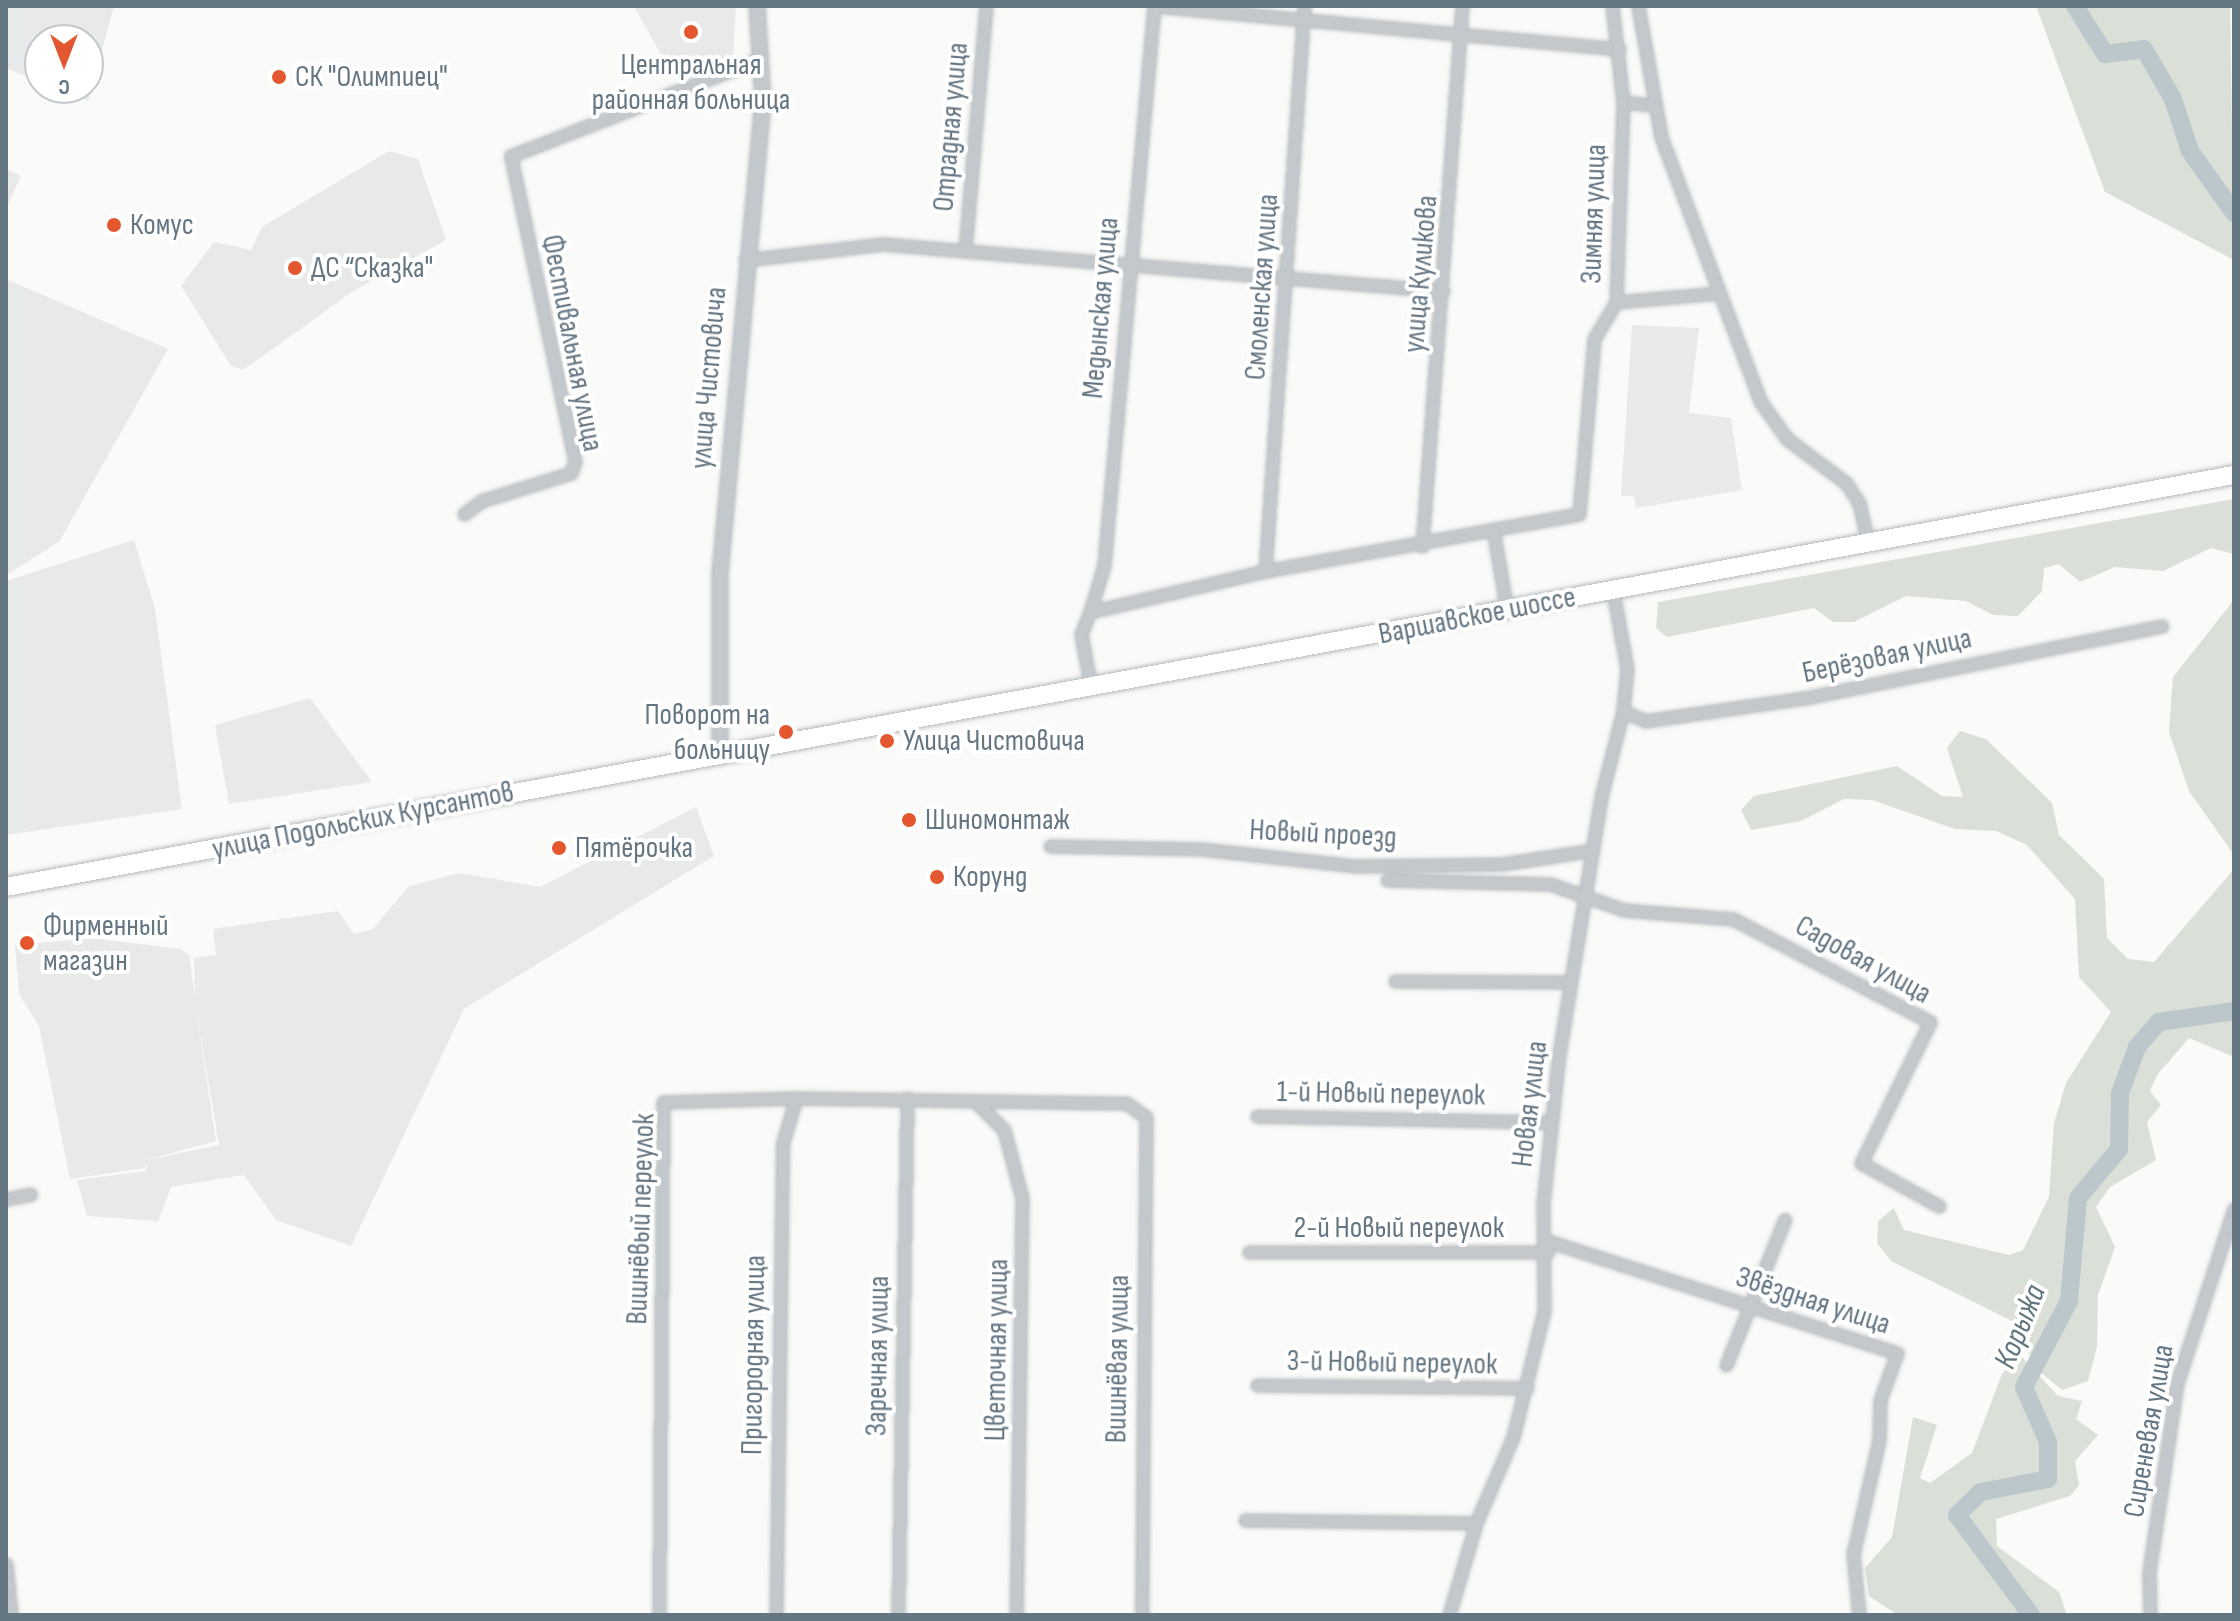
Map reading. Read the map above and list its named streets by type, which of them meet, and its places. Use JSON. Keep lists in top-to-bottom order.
{
  "streets": {
    "main road": ["Варшавское шоссе", "улица Подольских Курсантов"],
    "street": [
      "Отрадная улица",
      "Зимняя улица",
      "улица Куликова",
      "Смоленская улица",
      "Медынская улица",
      "Фестивальная улица",
      "улица Чистовича",
      "Берёзовая улица",
      "Новый проезд",
      "Садовая улица",
      "1-й Новый переулок",
      "Новая улица",
      "Вишнёвый переулок",
      "2-й Новый переулок",
      "Звёздная улица",
      "Цветочная улица",
      "Пригородная улица",
      "Заречная улица",
      "Вишнёвая улица",
      "3-й Новый переулок",
      "Сиреневая улица"
    ]
  },
  "crossings": [
    ["Медынская улица", "Варшавское шоссе"],
    ["Фестивальная улица", "улица Чистовича"],
    ["улица Чистовича", "Варшавское шоссе"],
    ["улица Чистовича", "улица Подольских Курсантов"],
    ["Варшавское шоссе", "улица Подольских Курсантов"],
    ["Варшавское шоссе", "Новая улица"],
    ["Берёзовая улица", "Новая улица"],
    ["Новый проезд", "Новая улица"],
    ["Садовая улица", "Новая улица"],
    ["1-й Новый переулок", "Новая улица"],
    ["Новая улица", "2-й Новый переулок"],
    ["Новая улица", "Звёздная улица"],
    ["Новая улица", "3-й Новый переулок"],
    ["Вишнёвый переулок", "Цветочная улица"],
    ["Вишнёвый переулок", "Пригородная улица"],
    ["Вишнёвый переулок", "Заречная улица"],
    ["Вишнёвый переулок", "Вишнёвая улица"],
    ["2-й Новый переулок", "Звёздная улица"]
  ],
  "water": ["Корыжа"],
  "places": [
    "Центральная районная больница",
    "СК \"Олимпиец\"",
    "Комус",
    "ДС “Сказка\"",
    "Поворот на больницу",
    "Улица Чистовича",
    "Шиномонтаж",
    "Пятёрочка",
    "Корунд",
    "Фирменный магазин"
  ],
  "north": "bottom"
}
